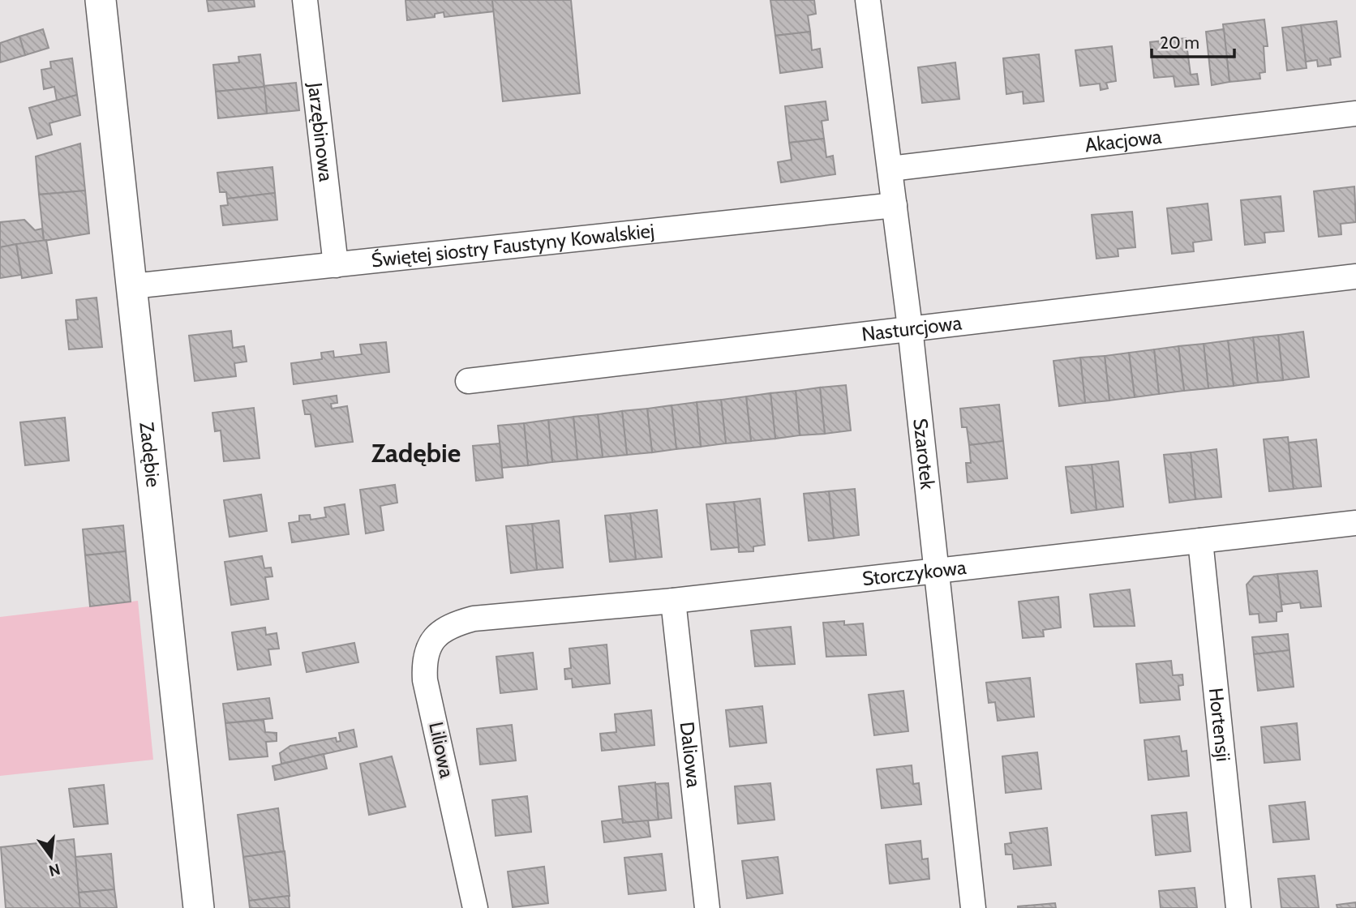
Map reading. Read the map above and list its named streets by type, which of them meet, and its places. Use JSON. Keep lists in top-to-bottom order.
{
  "streets": {
    "street": [
      "Jarzębinowa",
      "Akacjowa",
      "Świętej siostry Faustyny Kowalskiej",
      "Nasturcjowa",
      "Szarotek",
      "Zadębie",
      "Storczykowa",
      "Hortensji",
      "Liliowa",
      "Daliowa"
    ]
  },
  "crossings": [
    ["Jarzębinowa", "Świętej siostry Faustyny Kowalskiej"],
    ["Akacjowa", "Szarotek"],
    ["Świętej siostry Faustyny Kowalskiej", "Szarotek"],
    ["Świętej siostry Faustyny Kowalskiej", "Zadębie"],
    ["Nasturcjowa", "Szarotek"],
    ["Szarotek", "Storczykowa"],
    ["Storczykowa", "Hortensji"],
    ["Storczykowa", "Liliowa"],
    ["Storczykowa", "Daliowa"]
  ],
  "districts": ["Zadębie"],
  "scale_bar": "20 m",
  "north": "bottom"
}
